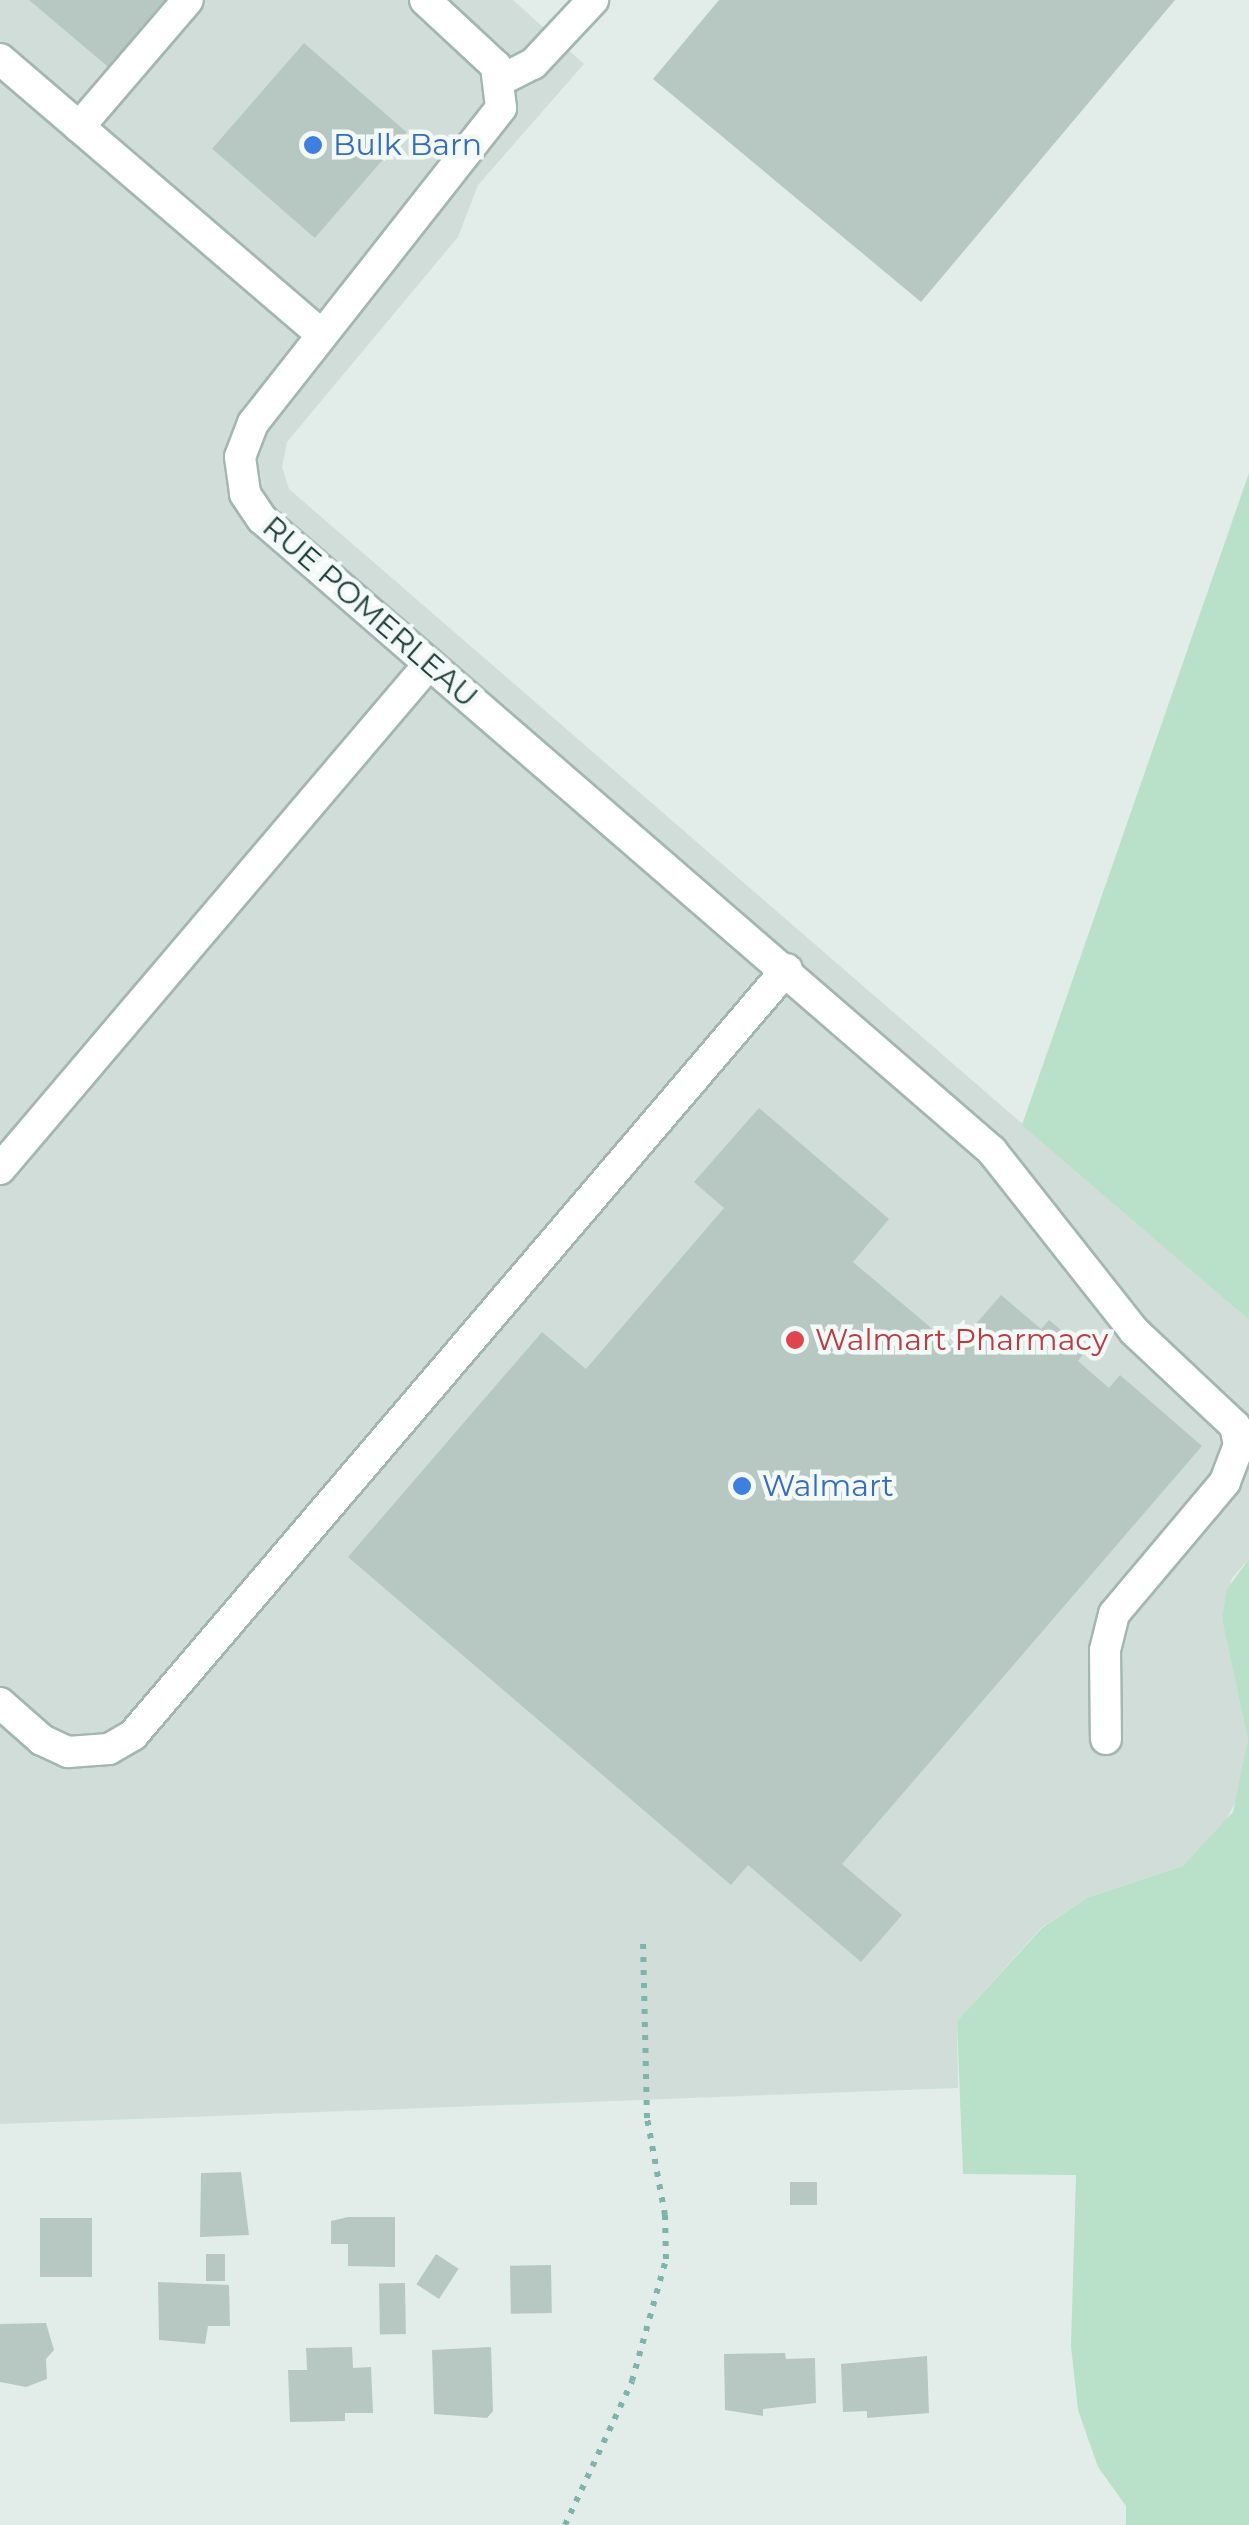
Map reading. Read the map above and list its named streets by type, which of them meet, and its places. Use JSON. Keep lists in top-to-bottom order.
{
  "streets": {
    "street": ["RUE POMERLEAU"]
  },
  "places": ["Bulk Barn", "Walmart Pharmacy", "Walmart"]
}
